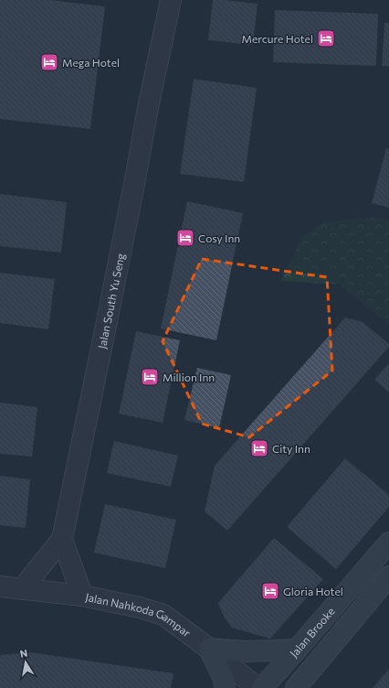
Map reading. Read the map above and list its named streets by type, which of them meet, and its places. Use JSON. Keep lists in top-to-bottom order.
{
  "streets": {
    "main road": ["Jalan Brooke"],
    "street": ["Jalan South Yu Seng", "Jalan Nahkoda Gampar"]
  },
  "crossings": [
    ["Jalan South Yu Seng", "Jalan Nahkoda Gampar"]
  ],
  "places": {
    "hotel": [
      "Mercure Hotel",
      "Mega Hotel",
      "Cosy Inn",
      "Million Inn",
      "City Inn",
      "Gloria Hotel"
    ]
  },
  "north": "top"
}
